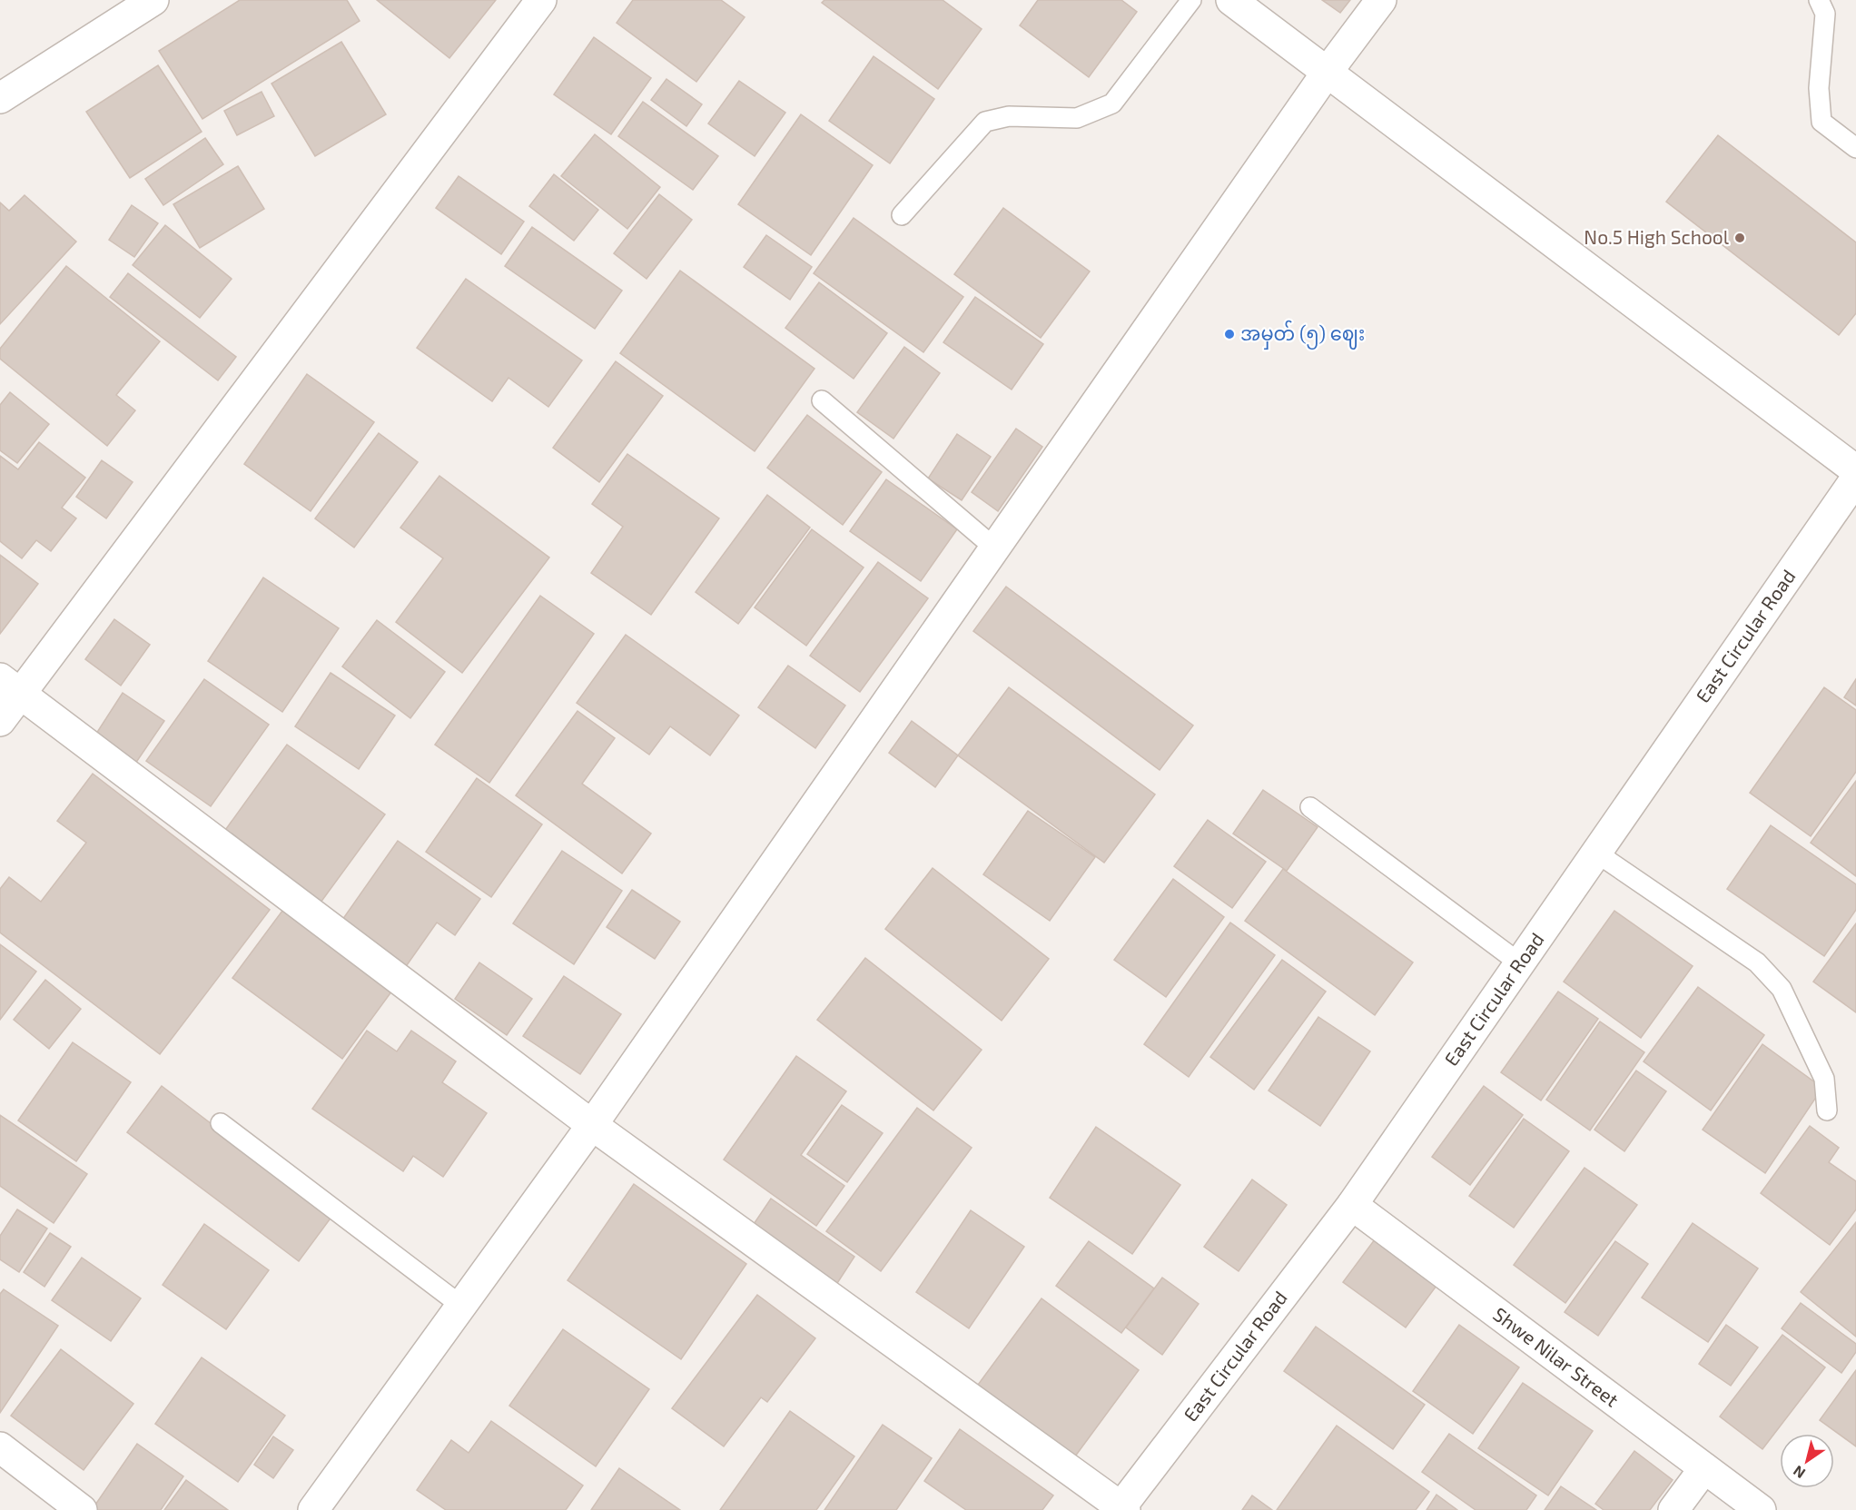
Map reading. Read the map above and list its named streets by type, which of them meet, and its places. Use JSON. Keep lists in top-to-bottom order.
{
  "streets": {
    "street": ["East Circular Road", "Shwe Nilar Street"]
  },
  "crossings": [
    ["East Circular Road", "Shwe Nilar Street"]
  ],
  "places": ["No.5 High School", "အမှတ် (၅) ဈေး"],
  "north": "bottom left"
}
